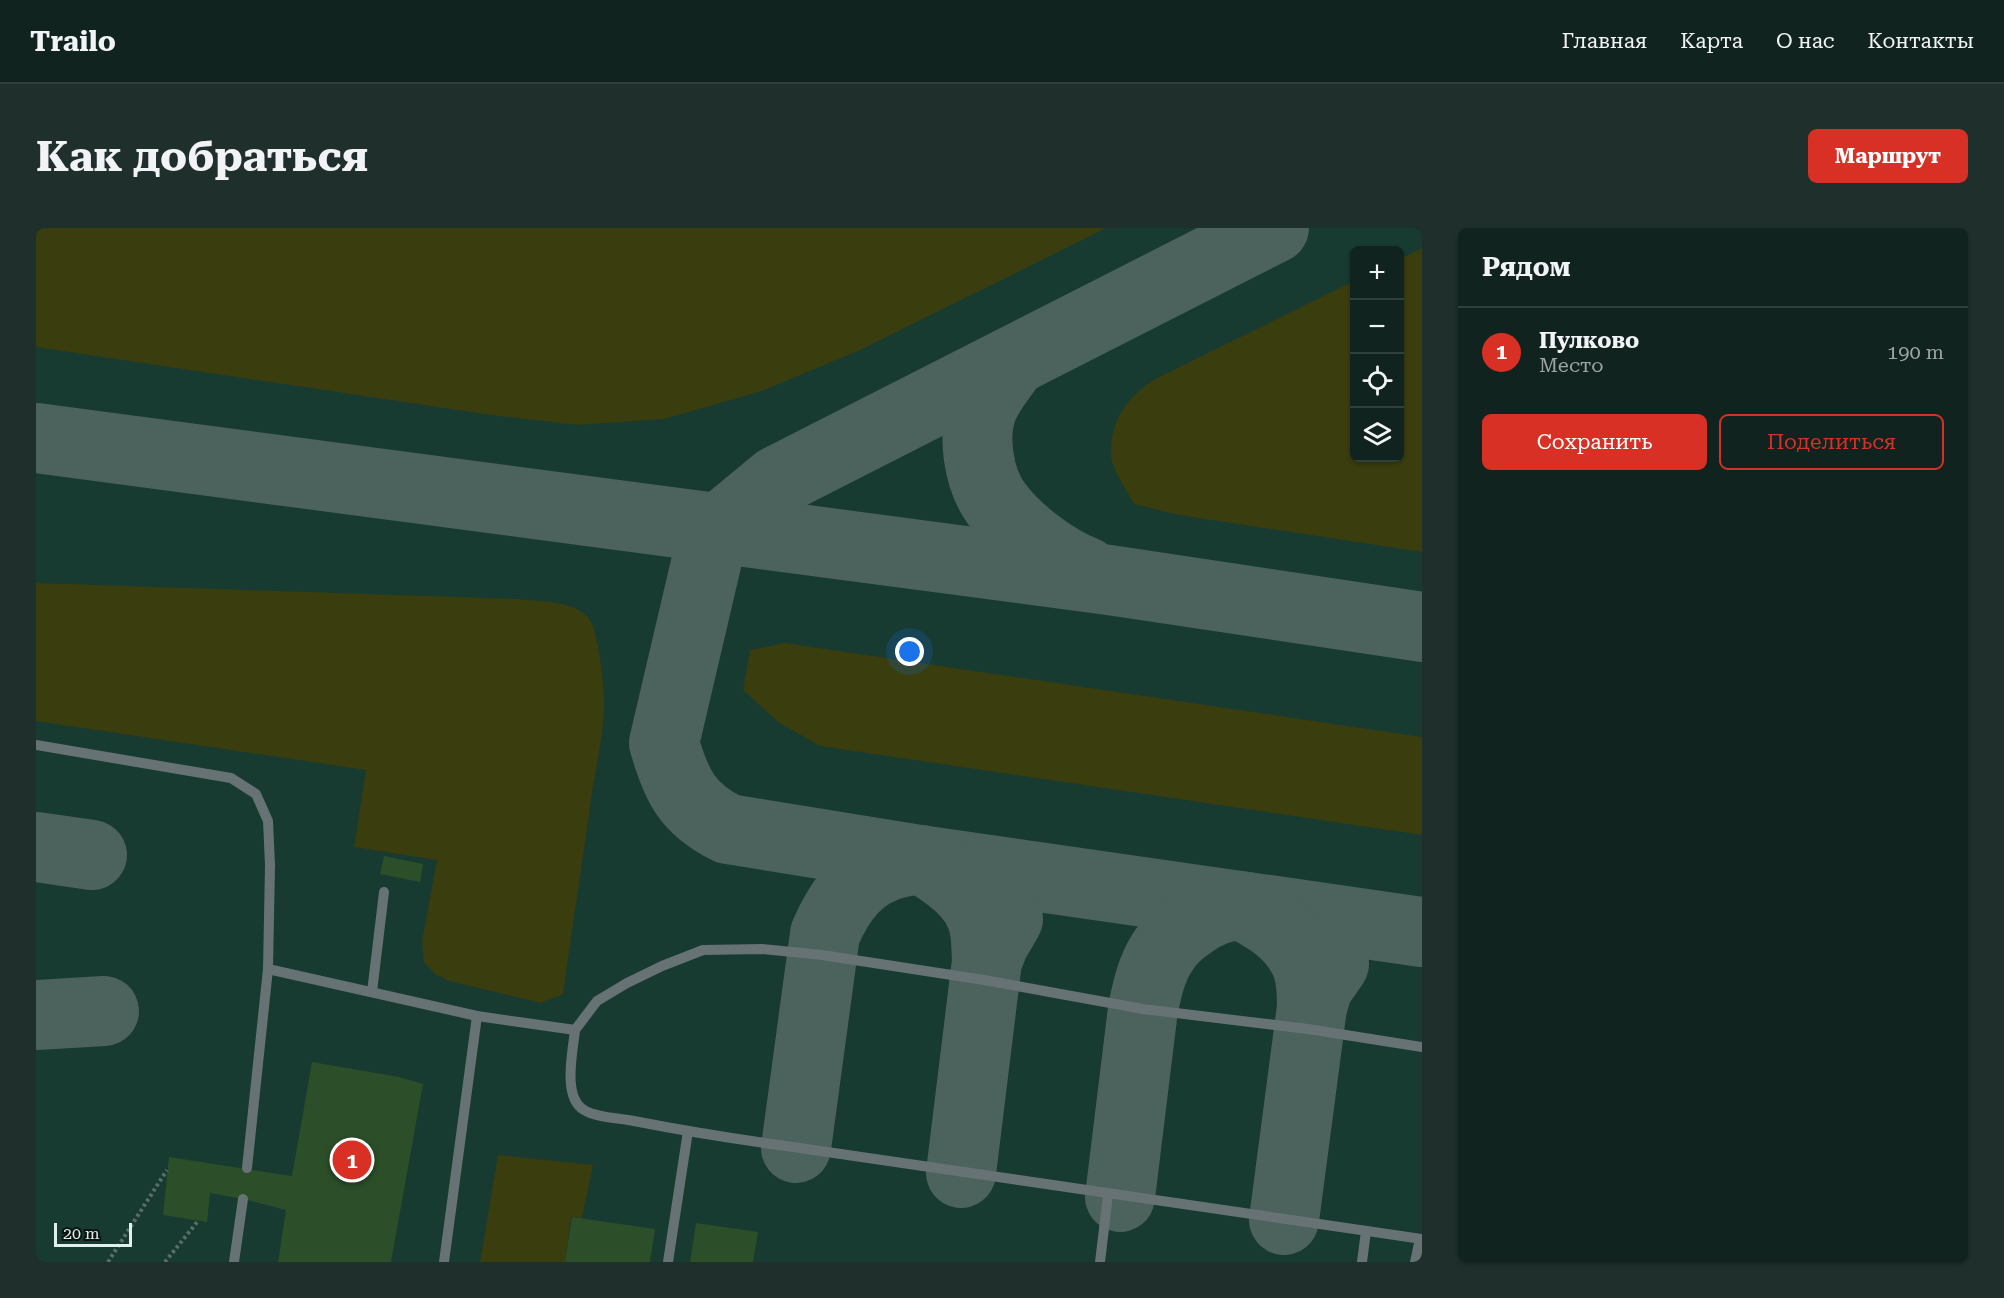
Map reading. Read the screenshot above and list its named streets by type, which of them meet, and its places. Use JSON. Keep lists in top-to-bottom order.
{
  "scale_bar": "20 m",
  "page": {
    "header": "Trailo",
    "nav": [
      "Главная",
      "Карта",
      "О нас",
      "Контакты"
    ],
    "buttons": [
      "Маршрут",
      ["Сохранить", "Поделиться"]
    ],
    "title": "Как добраться",
    "heading": "Рядом",
    "map_buttons": ["+", "−"],
    "list": [
      {
        "mark": "1",
        "name": "Пулково",
        "note": "Место",
        "value": "190 m"
      }
    ],
    "pins": "1",
    "scale": "20 m"
  }
}
